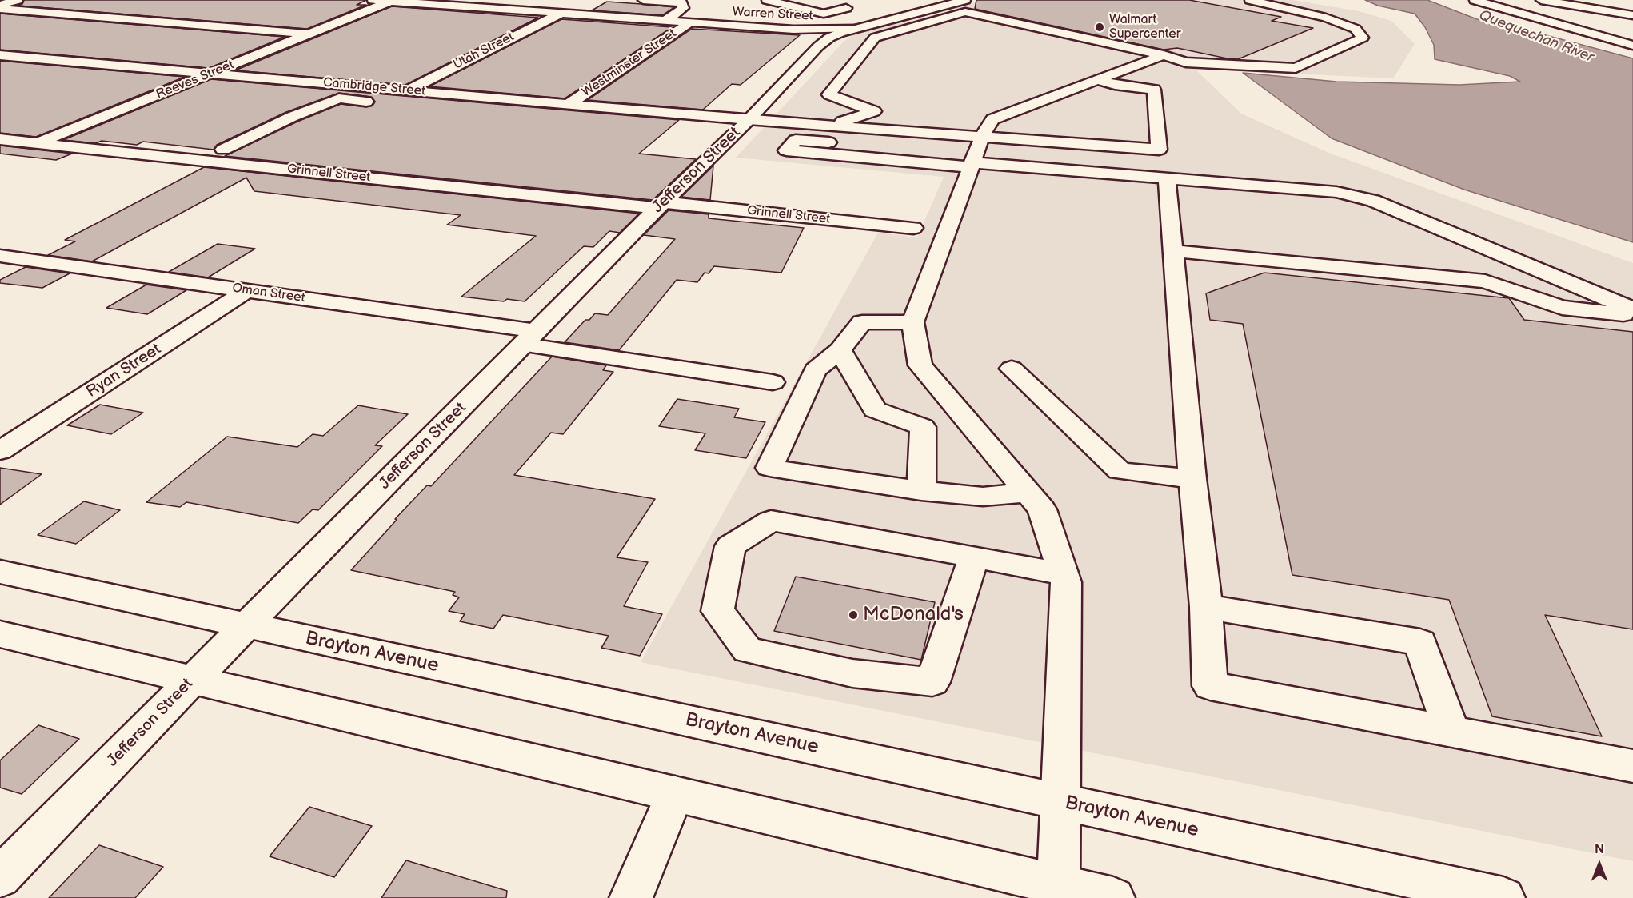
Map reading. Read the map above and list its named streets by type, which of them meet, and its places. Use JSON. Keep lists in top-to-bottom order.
{
  "streets": {
    "main road": [
      "Warren Street",
      "Utah Street",
      "Westminster Street",
      "Reeves Street",
      "Cambridge Street",
      "Jefferson Street",
      "Grinnell Street",
      "Oman Street",
      "Ryan Street",
      "Brayton Avenue"
    ]
  },
  "crossings": [
    ["Warren Street", "Utah Street"],
    ["Warren Street", "Westminster Street"],
    ["Warren Street", "Reeves Street"],
    ["Warren Street", "Jefferson Street"],
    ["Utah Street", "Cambridge Street"],
    ["Westminster Street", "Cambridge Street"],
    ["Reeves Street", "Cambridge Street"],
    ["Reeves Street", "Grinnell Street"],
    ["Cambridge Street", "Jefferson Street"],
    ["Jefferson Street", "Grinnell Street"],
    ["Jefferson Street", "Oman Street"],
    ["Jefferson Street", "Brayton Avenue"],
    ["Oman Street", "Ryan Street"]
  ],
  "water": ["Quequechan River"],
  "places": ["Walmart Supercenter", "McDonald's"],
  "north": "top"
}
